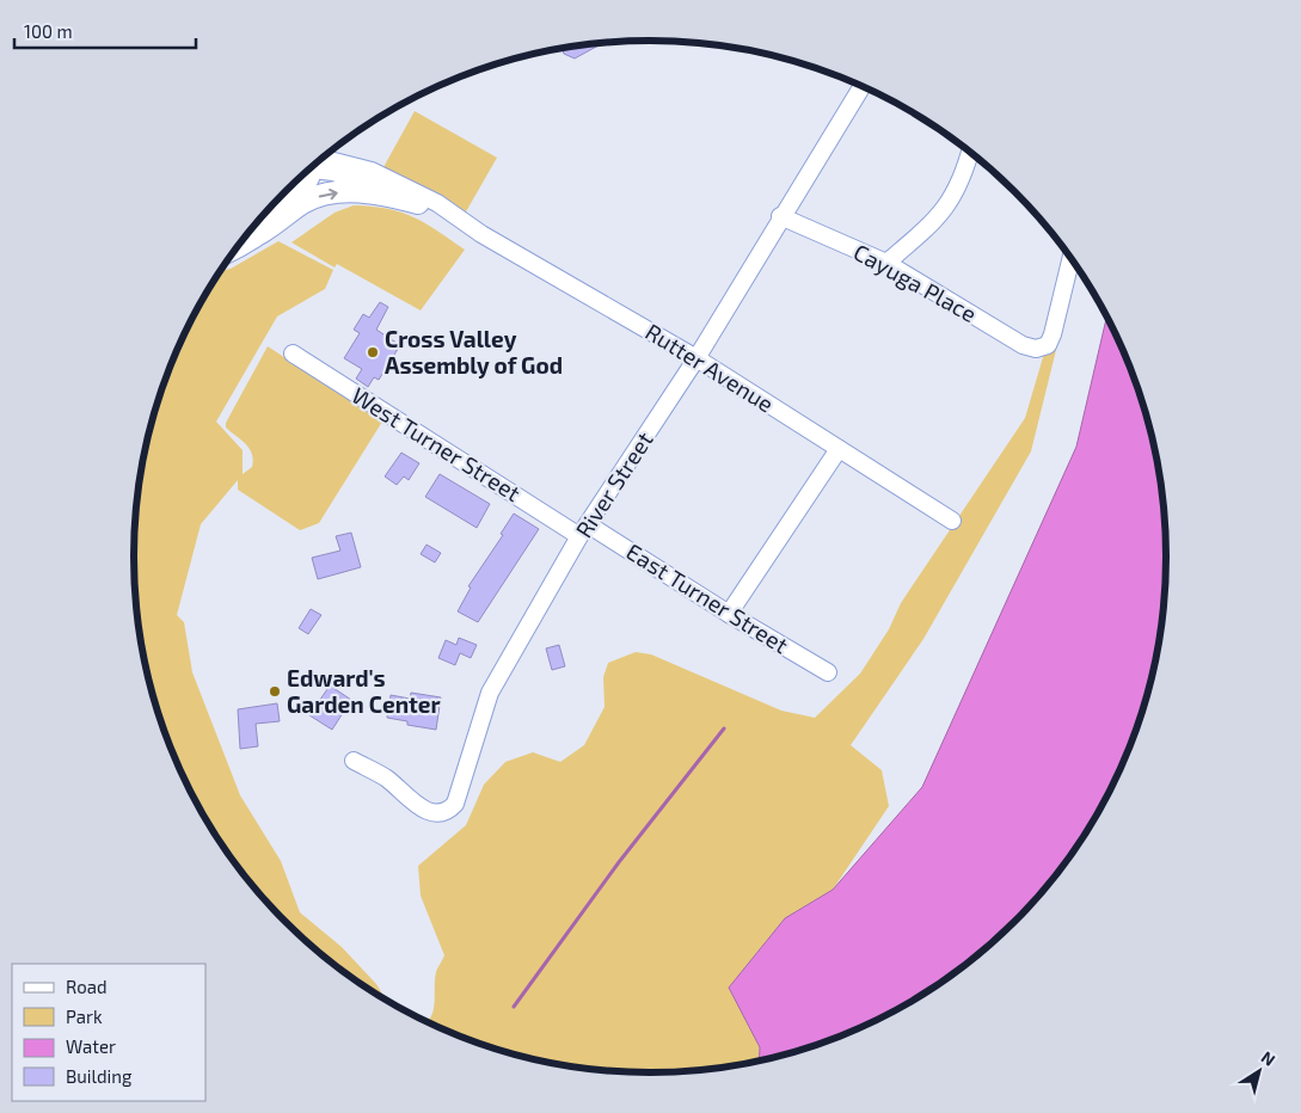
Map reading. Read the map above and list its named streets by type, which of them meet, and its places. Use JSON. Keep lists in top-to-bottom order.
{
  "streets": {
    "street": [
      "Cayuga Place",
      "Rutter Avenue",
      "West Turner Street",
      "River Street",
      "East Turner Street"
    ]
  },
  "crossings": [
    ["Cayuga Place", "River Street"],
    ["Rutter Avenue", "River Street"],
    ["West Turner Street", "River Street"],
    ["West Turner Street", "East Turner Street"],
    ["River Street", "East Turner Street"]
  ],
  "places": ["Cross Valley Assembly of God", "Edward's Garden Center"],
  "legend": [
    "Road",
    "Park",
    "Water",
    "Building"
  ],
  "scale_bar": "100 m",
  "north": "top right"
}
